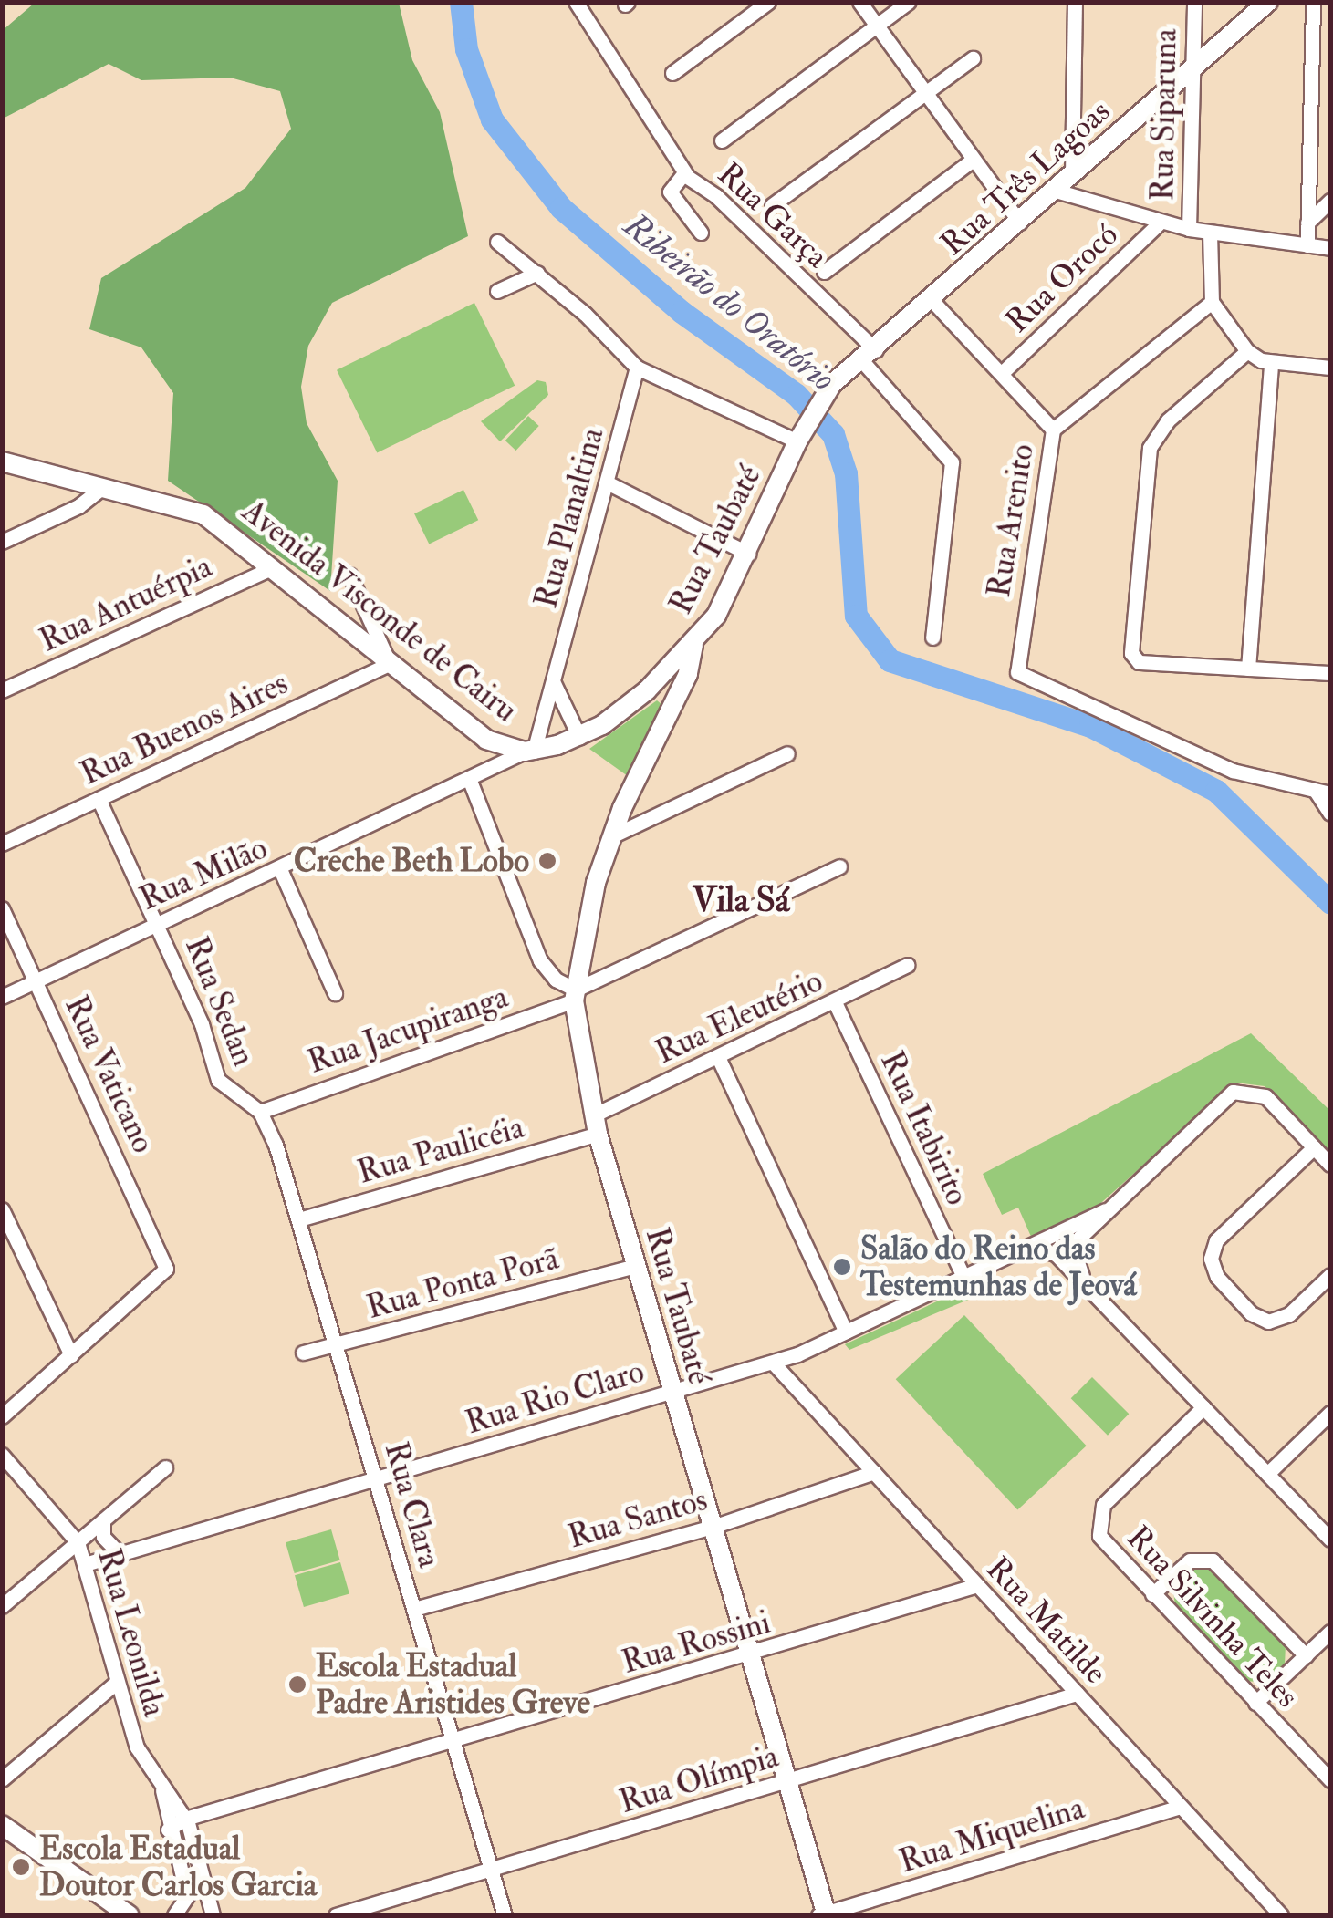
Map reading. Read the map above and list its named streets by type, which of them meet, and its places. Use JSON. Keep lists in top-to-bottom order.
{
  "streets": {
    "street": [
      "Rua Siparuna",
      "Rua Três Lagoas",
      "Rua Garça",
      "Rua Orocó",
      "Rua Planaltina",
      "Rua Arenito",
      "Rua Taubaté",
      "Rua Antuérpia",
      "Avenida Visconde de Cairu",
      "Rua Buenos Aires",
      "Rua Milão",
      "Rua Sedan",
      "Rua Eleutério",
      "Rua Jacupiranga",
      "Rua Vaticano",
      "Rua Itabirito",
      "Rua Paulicéia",
      "Rua Ponta Porã",
      "Rua Rio Claro",
      "Rua Clara",
      "Rua Santos",
      "Rua Silvinha Teles",
      "Rua Matilde",
      "Rua Leonilda",
      "Rua Rossini",
      "Rua Olímpia",
      "Rua Miquelina"
    ]
  },
  "crossings": [
    ["Rua Siparuna", "Rua Três Lagoas"],
    ["Rua Três Lagoas", "Rua Garça"],
    ["Rua Três Lagoas", "Rua Arenito"],
    ["Rua Três Lagoas", "Rua Taubaté"],
    ["Rua Orocó", "Rua Arenito"],
    ["Rua Planaltina", "Avenida Visconde de Cairu"],
    ["Rua Planaltina", "Rua Milão"],
    ["Rua Taubaté", "Avenida Visconde de Cairu"],
    ["Rua Taubaté", "Rua Eleutério"],
    ["Rua Taubaté", "Rua Jacupiranga"],
    ["Rua Taubaté", "Rua Paulicéia"],
    ["Rua Taubaté", "Rua Ponta Porã"],
    ["Rua Taubaté", "Rua Rio Claro"],
    ["Rua Taubaté", "Rua Santos"],
    ["Rua Taubaté", "Rua Rossini"],
    ["Rua Taubaté", "Rua Olímpia"],
    ["Rua Taubaté", "Rua Miquelina"],
    ["Rua Antuérpia", "Avenida Visconde de Cairu"],
    ["Avenida Visconde de Cairu", "Rua Buenos Aires"],
    ["Avenida Visconde de Cairu", "Rua Milão"],
    ["Rua Buenos Aires", "Rua Sedan"],
    ["Rua Milão", "Rua Sedan"],
    ["Rua Milão", "Rua Vaticano"],
    ["Rua Sedan", "Rua Jacupiranga"],
    ["Rua Sedan", "Rua Clara"],
    ["Rua Eleutério", "Rua Itabirito"],
    ["Rua Eleutério", "Rua Paulicéia"],
    ["Rua Jacupiranga", "Rua Clara"],
    ["Rua Itabirito", "Rua Rio Claro"],
    ["Rua Paulicéia", "Rua Clara"],
    ["Rua Ponta Porã", "Rua Clara"],
    ["Rua Rio Claro", "Rua Clara"],
    ["Rua Rio Claro", "Rua Matilde"],
    ["Rua Rio Claro", "Rua Leonilda"],
    ["Rua Clara", "Rua Santos"],
    ["Rua Clara", "Rua Rossini"],
    ["Rua Clara", "Rua Olímpia"],
    ["Rua Santos", "Rua Matilde"],
    ["Rua Matilde", "Rua Rossini"],
    ["Rua Matilde", "Rua Olímpia"],
    ["Rua Matilde", "Rua Miquelina"],
    ["Rua Leonilda", "Rua Rossini"]
  ],
  "districts": ["Vila Sá"],
  "water": ["Ribeirão do Oratório"],
  "places": [
    "Creche Beth Lobo",
    "Salão do Reino das Testemunhas de Jeová",
    "Escola Estadual Padre Aristides Greve",
    "Escola Estadual Doutor Carlos Garcia"
  ]
}
